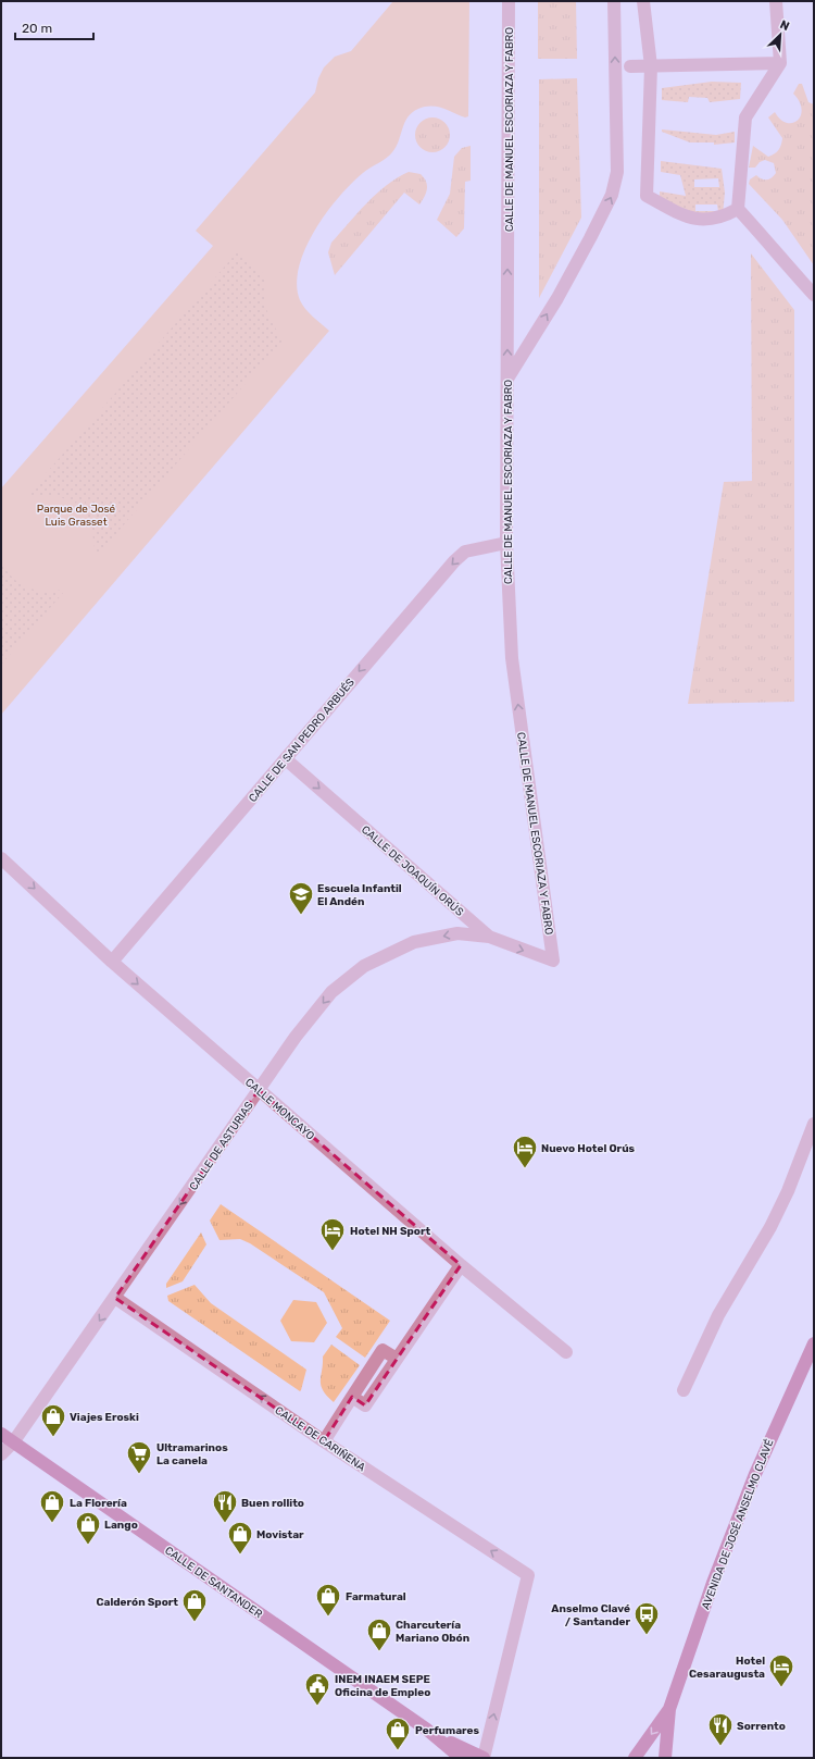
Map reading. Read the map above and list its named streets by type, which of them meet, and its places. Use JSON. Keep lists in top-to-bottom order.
{
  "streets": {
    "main road": ["AVENIDA DE JOSÉ ANSELMO CLAVÉ", "CALLE DE SANTANDER"],
    "street": [
      "CALLE DE MANUEL ESCORIAZA Y FABRO",
      "CALLE DE SAN PEDRO ARBUÉS",
      "CALLE DE JOAQUÍN ORÚS",
      "CALLE MONCAYO",
      "CALLE DE ASTURIAS",
      "CALLE DE CARIÑENA"
    ]
  },
  "crossings": [
    ["CALLE DE MANUEL ESCORIAZA Y FABRO", "CALLE DE SAN PEDRO ARBUÉS"],
    ["CALLE DE MANUEL ESCORIAZA Y FABRO", "CALLE DE JOAQUÍN ORÚS"],
    ["CALLE DE SAN PEDRO ARBUÉS", "CALLE DE JOAQUÍN ORÚS"],
    ["CALLE DE SAN PEDRO ARBUÉS", "CALLE MONCAYO"],
    ["CALLE DE JOAQUÍN ORÚS", "CALLE DE ASTURIAS"],
    ["CALLE MONCAYO", "CALLE DE ASTURIAS"],
    ["CALLE DE ASTURIAS", "CALLE DE CARIÑENA"],
    ["CALLE DE ASTURIAS", "CALLE DE SANTANDER"],
    ["CALLE DE CARIÑENA", "CALLE DE SANTANDER"]
  ],
  "one_way": [
    "CALLE DE SAN PEDRO ARBUÉS",
    "CALLE DE JOAQUÍN ORÚS",
    "CALLE MONCAYO",
    "CALLE DE ASTURIAS",
    "CALLE DE CARIÑENA"
  ],
  "parks": ["Parque de José Luis Grasset"],
  "places": {
    "school or university": ["Escuela Infantil El Andén"],
    "hotel": ["Nuevo Hotel Orús", "Hotel NH Sport", "Hotel Cesaraugusta"],
    "shop": [
      "Viajes Eroski",
      "La Florería",
      "Lango",
      "Movistar",
      "Farmatural",
      "Calderón Sport",
      "Charcutería Mariano Obón",
      "Perfumares"
    ],
    "supermarket": ["Ultramarinos La canela"],
    "restaurant": ["Buen rollito", "Sorrento"],
    "bus stop": ["Anselmo Clavé / Santander"],
    "public building": ["INEM INAEM SEPE Oficina de Empleo"]
  },
  "scale_bar": "20 m",
  "north": "top right"
}
